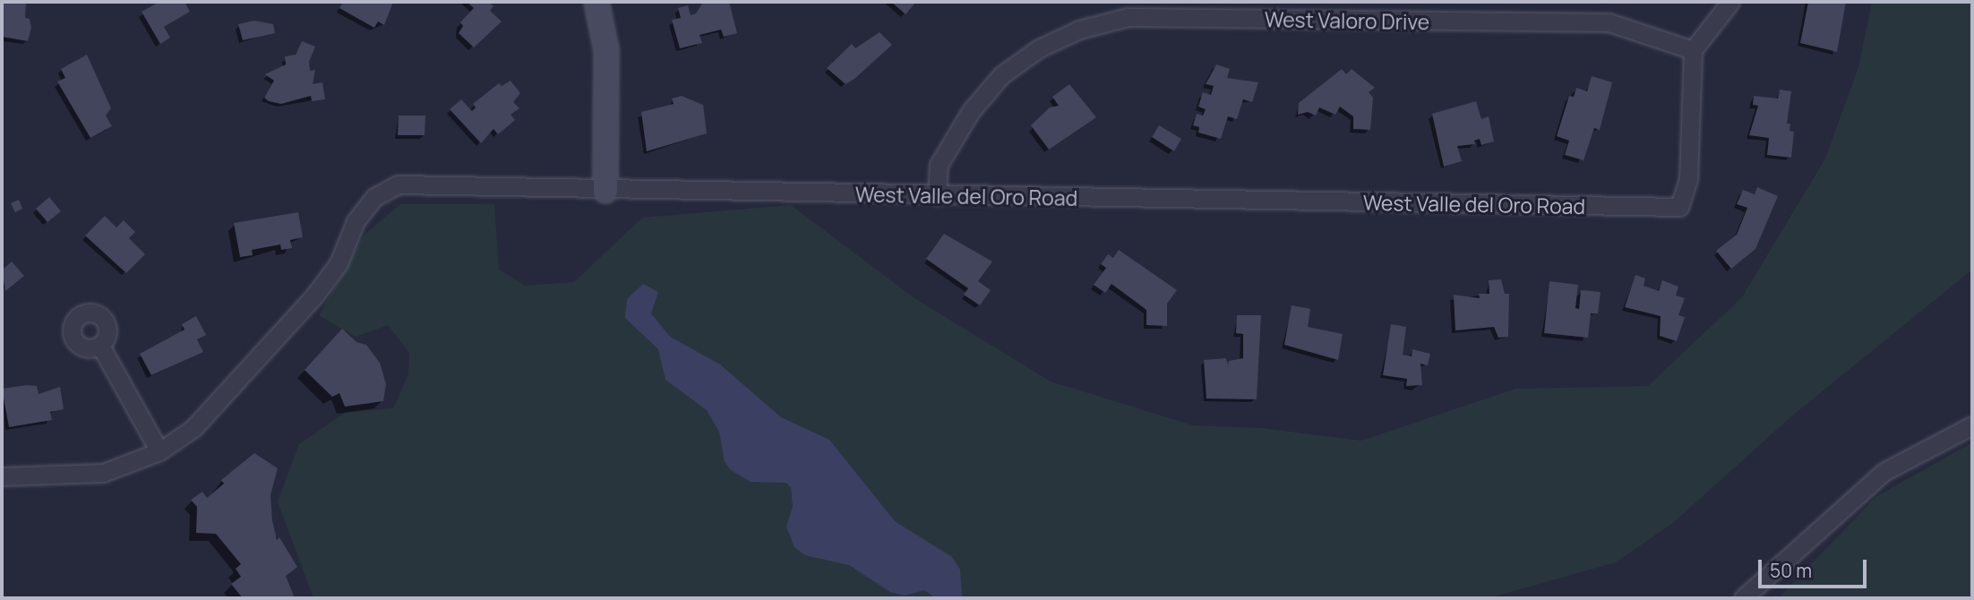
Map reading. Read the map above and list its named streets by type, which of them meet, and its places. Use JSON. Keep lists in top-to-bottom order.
{
  "streets": {
    "street": ["West Valoro Drive", "West Valle del Oro Road"]
  },
  "crossings": [
    ["West Valoro Drive", "West Valle del Oro Road"]
  ],
  "scale_bar": "50 m"
}
